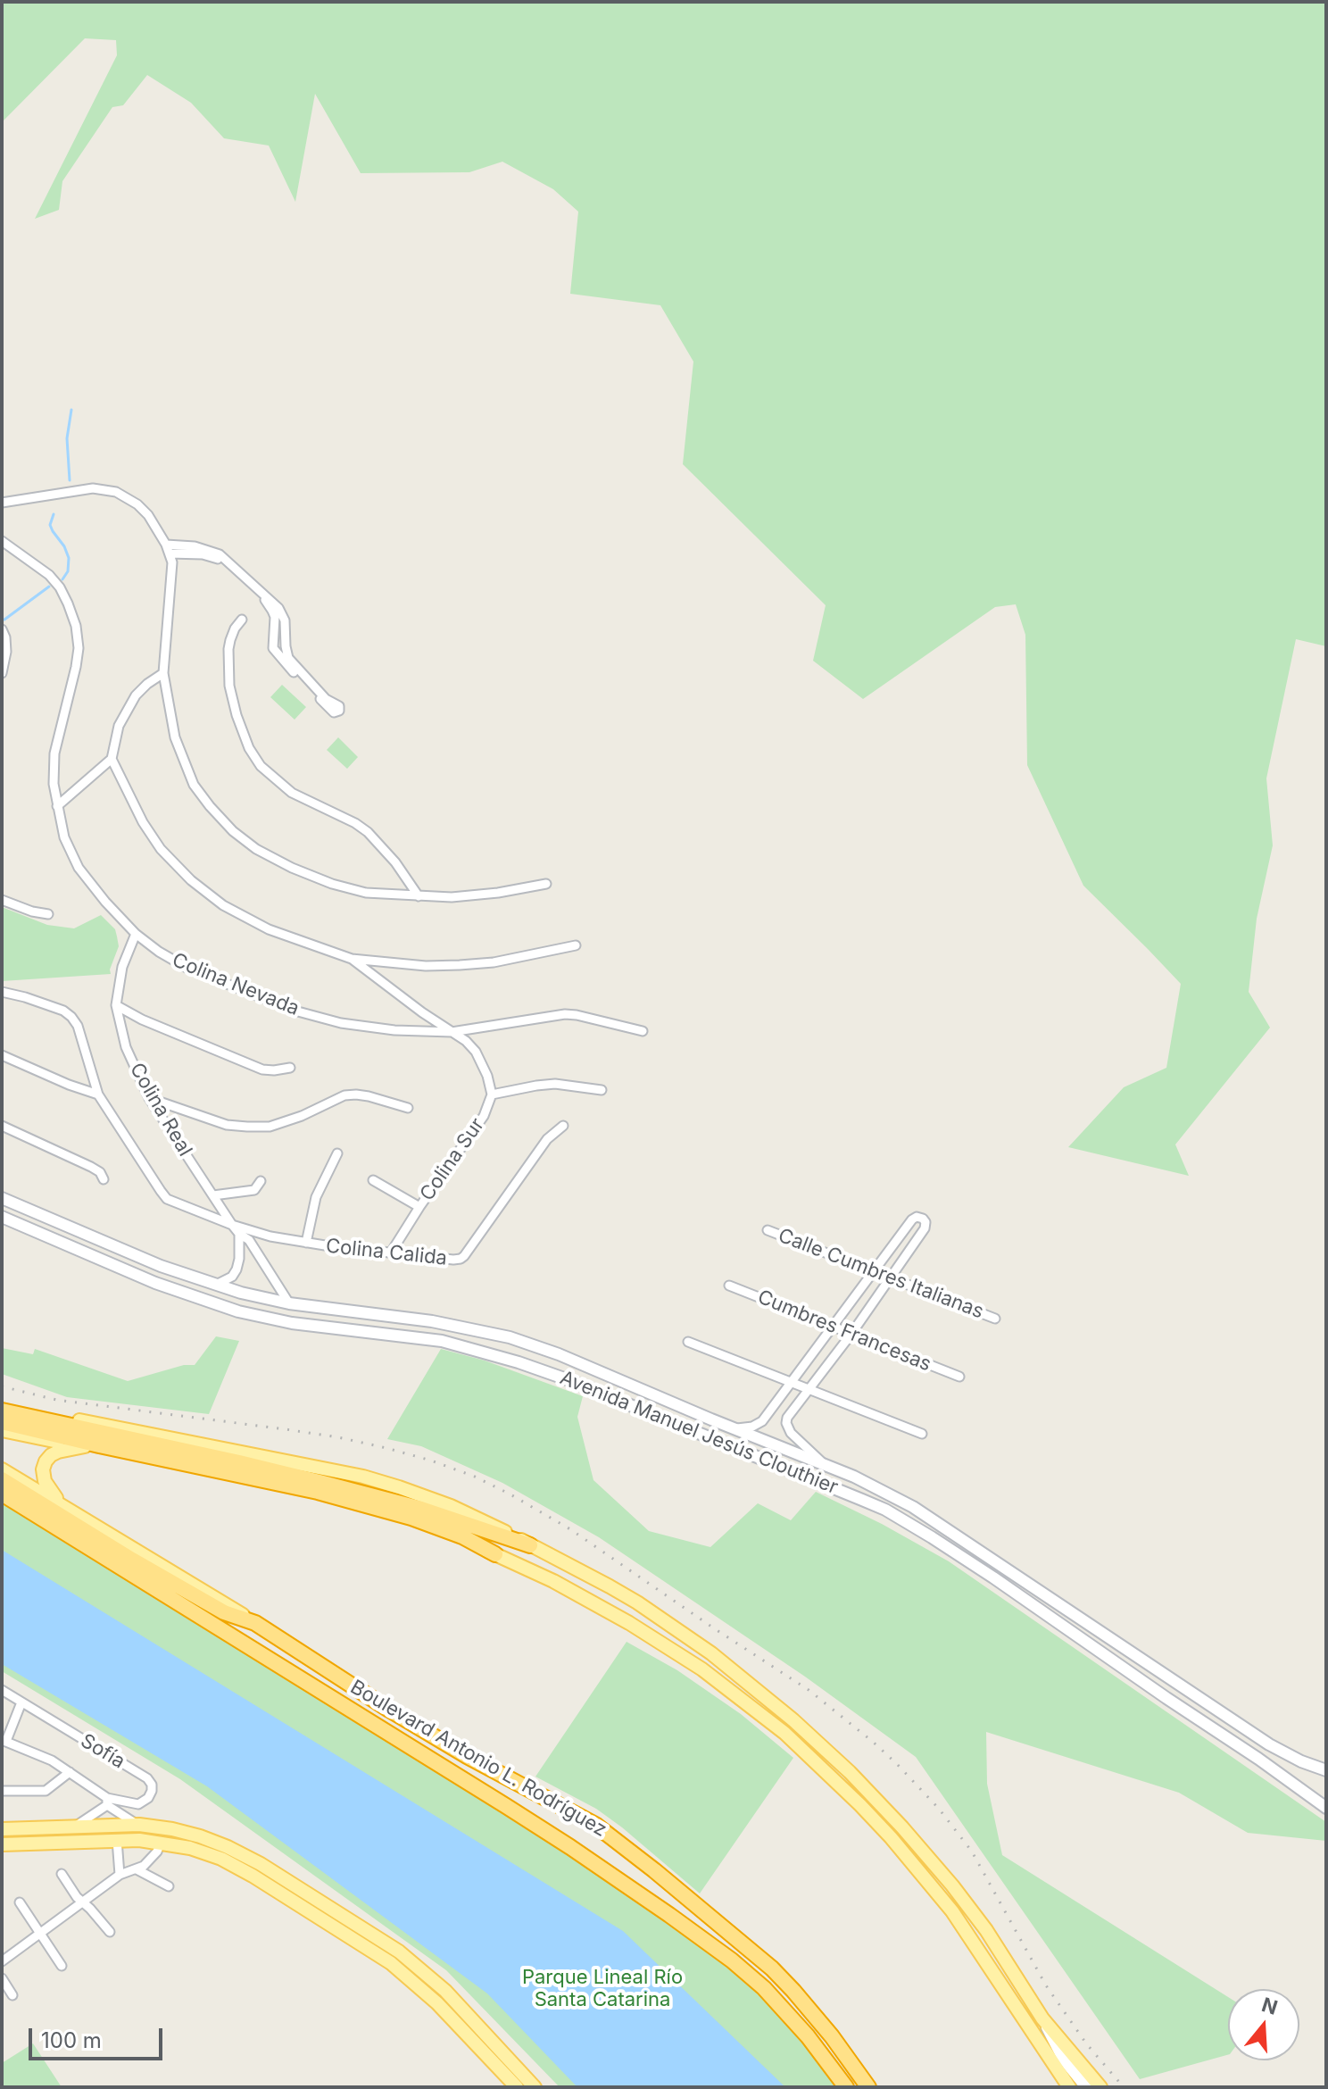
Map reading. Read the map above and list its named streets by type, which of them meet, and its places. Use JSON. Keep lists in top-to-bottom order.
{
  "streets": {
    "highway": ["Boulevard Antonio L. Rodríguez"],
    "street": [
      "Colina Nevada",
      "Colina Real",
      "Colina Sur",
      "Colina Calida",
      "Calle Cumbres Italianas",
      "Cumbres Francesas",
      "Avenida Manuel Jesús Clouthier",
      "Sofía"
    ]
  },
  "crossings": [
    ["Colina Nevada", "Colina Real"],
    ["Colina Nevada", "Colina Sur"],
    ["Colina Real", "Colina Calida"],
    ["Colina Real", "Avenida Manuel Jesús Clouthier"],
    ["Colina Sur", "Colina Calida"]
  ],
  "parks": ["Parque Lineal Río Santa Catarina"],
  "scale_bar": "100 m",
  "north": "top"
}
